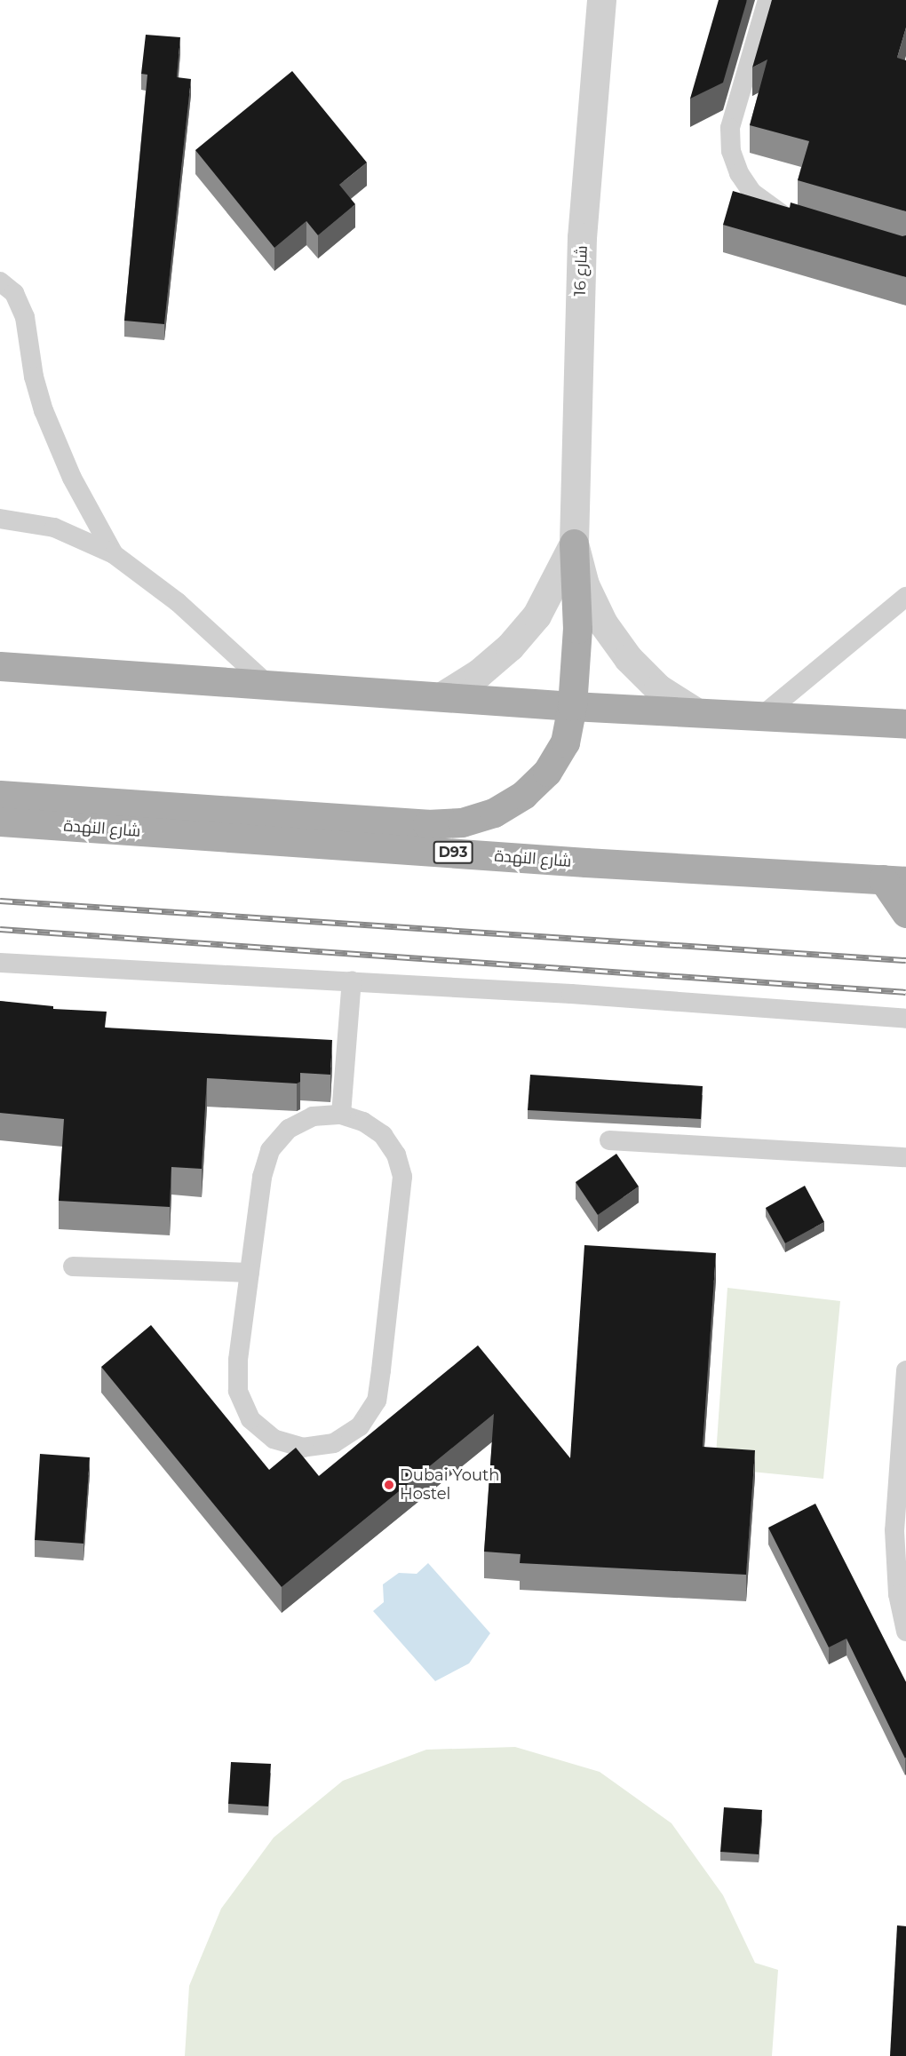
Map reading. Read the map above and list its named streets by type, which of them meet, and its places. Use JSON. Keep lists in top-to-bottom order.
{
  "streets": {
    "main road": ["شارع النهدة", "D93"],
    "street": ["شارع 16"]
  },
  "places": ["Dubai Youth Hostel"]
}
